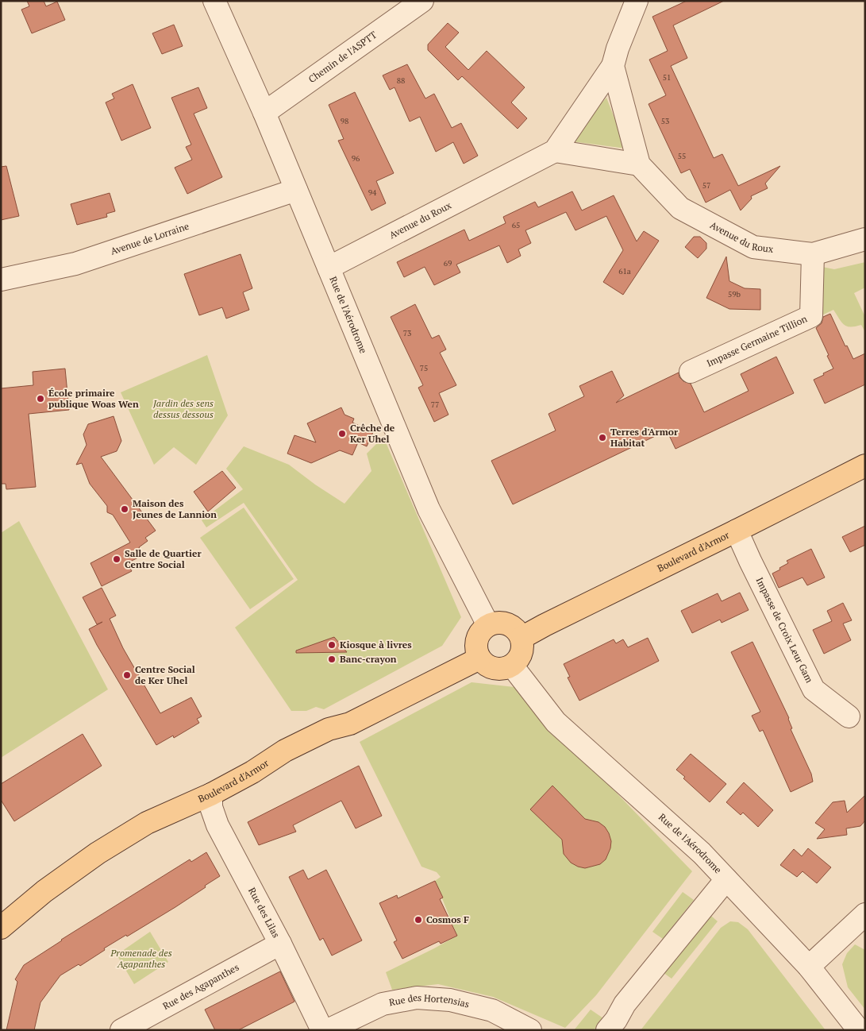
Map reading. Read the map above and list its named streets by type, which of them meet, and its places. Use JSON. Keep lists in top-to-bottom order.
{
  "streets": {
    "main road": ["Boulevard d'Armor"],
    "street": [
      "Chemin de l'ASPTT",
      "Avenue du Roux",
      "Avenue de Lorraine",
      "Rue de l'Aérodrome",
      "Impasse Germaine Tillion",
      "Impasse de Croix Leur Gam",
      "Rue des Lilas",
      "Rue des Agapanthes",
      "Rue des Hortensias"
    ]
  },
  "crossings": [
    ["Chemin de l'ASPTT", "Rue de l'Aérodrome"],
    ["Avenue du Roux", "Rue de l'Aérodrome"],
    ["Avenue du Roux", "Impasse Germaine Tillion"],
    ["Avenue de Lorraine", "Rue de l'Aérodrome"],
    ["Rue de l'Aérodrome", "Boulevard d'Armor"],
    ["Boulevard d'Armor", "Impasse de Croix Leur Gam"],
    ["Boulevard d'Armor", "Rue des Lilas"],
    ["Rue des Lilas", "Rue des Agapanthes"]
  ],
  "parks": ["Jardin des sens dessus dessous", "Promenade des Agapanthes"],
  "places": [
    "École primaire publique Woas Wen",
    "Crêche de Ker Uhel",
    "Terres d'Armor Habitat",
    "Maison des Jeunes de Lannion",
    "Salle de Quartier Centre Social",
    "Kiosque à livres",
    "Banc-crayon",
    "Centre Social de Ker Uhel",
    "Cosmos F"
  ],
  "house_numbers": [
    "51",
    "88",
    "98",
    "53",
    "55",
    "96",
    "57",
    "94",
    "65",
    "69",
    "61a",
    "59b",
    "73",
    "75",
    "77"
  ]
}
